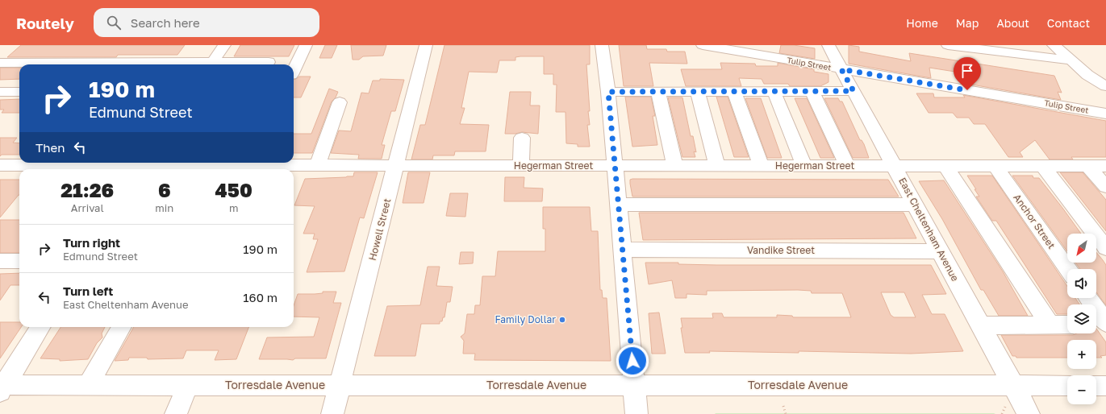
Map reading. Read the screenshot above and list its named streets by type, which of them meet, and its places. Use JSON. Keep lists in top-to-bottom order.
{
  "streets": {
    "street": [
      "Tulip Street",
      "Hegerman Street",
      "Anchor Street",
      "Howell Street",
      "East Cheltenham Avenue",
      "Vandike Street",
      "Torresdale Avenue"
    ]
  },
  "crossings": [
    ["Tulip Street", "East Cheltenham Avenue"],
    ["Hegerman Street", "Anchor Street"],
    ["Hegerman Street", "Howell Street"],
    ["Hegerman Street", "East Cheltenham Avenue"],
    ["Howell Street", "Torresdale Avenue"],
    ["East Cheltenham Avenue", "Vandike Street"],
    ["East Cheltenham Avenue", "Torresdale Avenue"]
  ],
  "places": ["Family Dollar"],
  "north": "bottom left",
  "page": {
    "header": "Routely",
    "search": "Search here",
    "nav": [
      "Home",
      "Map",
      "About",
      "Contact"
    ],
    "turn": ["190 m", "Edmund Street"],
    "then": "Then",
    "eta": [
      "21:26",
      "Arrival",
      "6",
      "min",
      "450",
      "m"
    ],
    "list": [
      {
        "name": "Turn right",
        "note": "Edmund Street",
        "value": "190 m"
      },
      {
        "name": "Turn left",
        "note": "East Cheltenham Avenue",
        "value": "160 m"
      }
    ],
    "map_buttons": ["+", "−"]
  }
}
